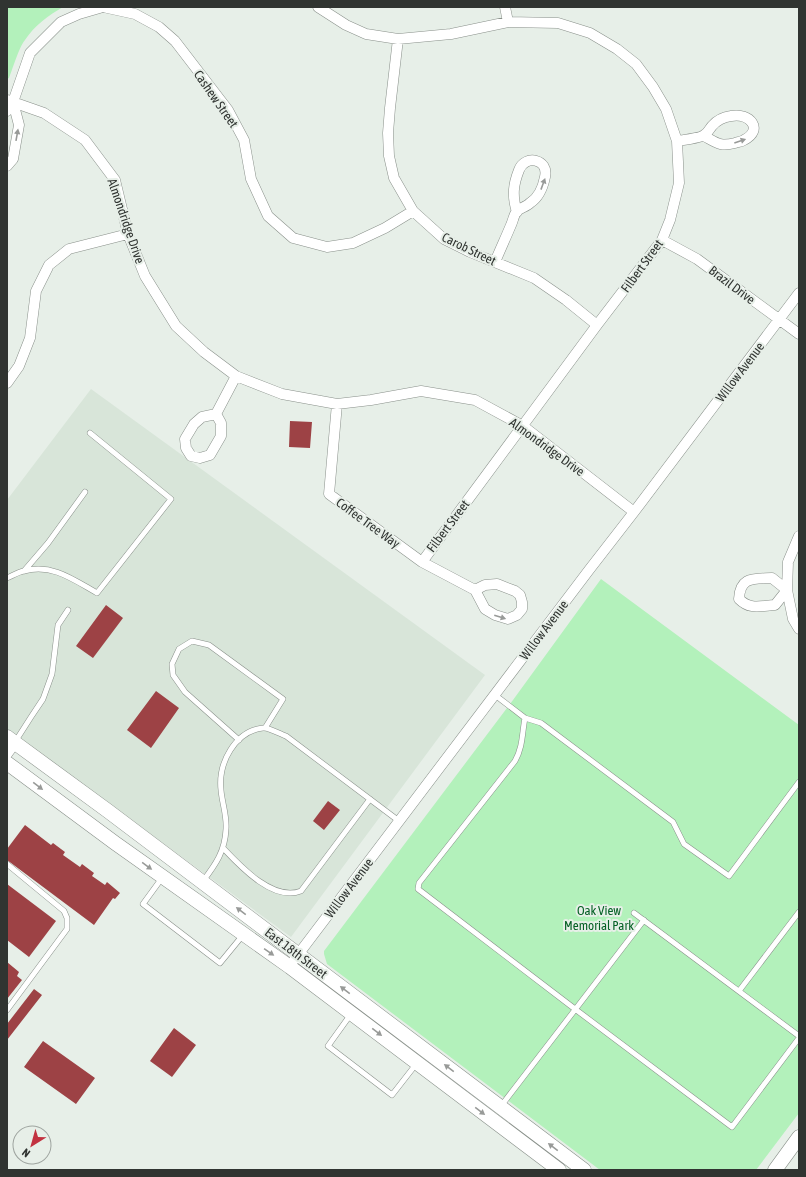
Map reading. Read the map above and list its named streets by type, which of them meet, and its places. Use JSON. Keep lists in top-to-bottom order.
{
  "streets": {
    "main road": ["East 18th Street"],
    "street": [
      "Cashew Street",
      "Almondridge Drive",
      "Carob Street",
      "Filbert Street",
      "Brazil Drive",
      "Willow Avenue",
      "Coffee Tree Way"
    ]
  },
  "crossings": [
    ["Cashew Street", "Almondridge Drive"],
    ["Cashew Street", "Carob Street"],
    ["Almondridge Drive", "Filbert Street"],
    ["Almondridge Drive", "Willow Avenue"],
    ["Almondridge Drive", "Coffee Tree Way"],
    ["Carob Street", "Filbert Street"],
    ["Filbert Street", "Brazil Drive"],
    ["Filbert Street", "Coffee Tree Way"],
    ["Brazil Drive", "Willow Avenue"],
    ["Willow Avenue", "East 18th Street"]
  ],
  "parks": ["Oak View Memorial Park"],
  "north": "bottom left"
}
